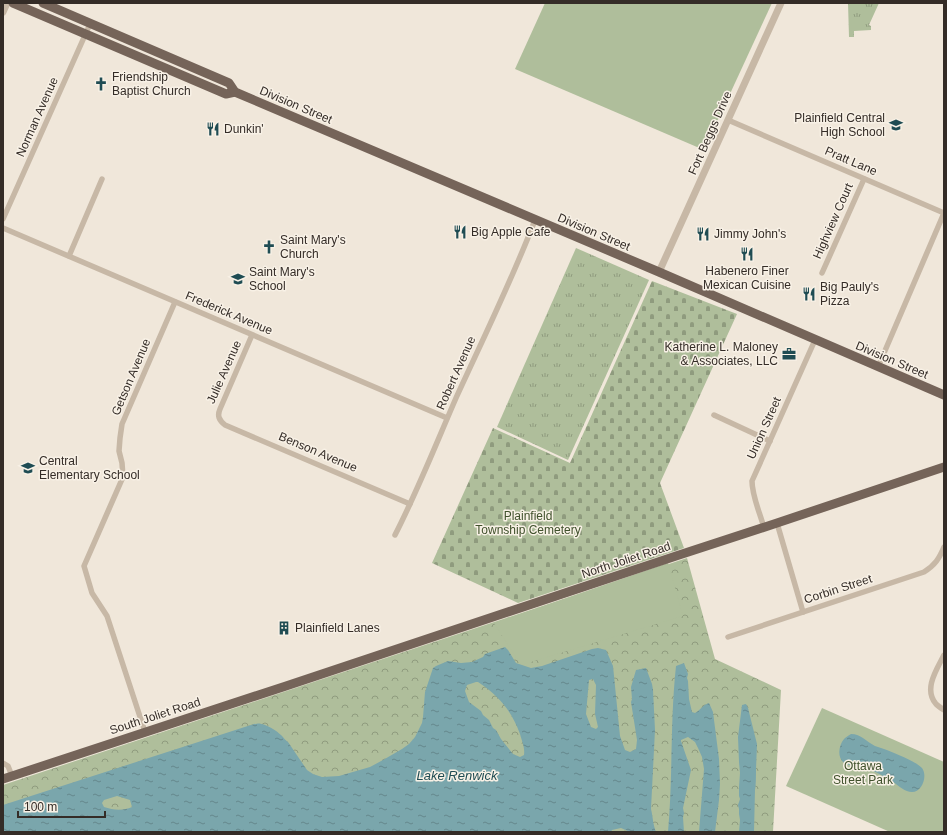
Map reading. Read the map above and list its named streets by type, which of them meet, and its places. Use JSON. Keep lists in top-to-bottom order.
{
  "streets": {
    "main road": ["Division Street", "North Joliet Road", "South Joliet Road"],
    "street": [
      "Norman Avenue",
      "Fort Beggs Drive",
      "Pratt Lane",
      "Highview Court",
      "Frederick Avenue",
      "Julie Avenue",
      "Robert Avenue",
      "Getson Avenue",
      "Union Street",
      "Benson Avenue",
      "Corbin Street"
    ]
  },
  "crossings": [
    ["Division Street", "Norman Avenue"],
    ["Division Street", "Fort Beggs Drive"],
    ["Division Street", "Robert Avenue"],
    ["Division Street", "Union Street"],
    ["Fort Beggs Drive", "Pratt Lane"],
    ["Pratt Lane", "Highview Court"],
    ["Frederick Avenue", "Julie Avenue"],
    ["Frederick Avenue", "Robert Avenue"],
    ["Frederick Avenue", "Getson Avenue"],
    ["Julie Avenue", "Benson Avenue"],
    ["Robert Avenue", "Benson Avenue"],
    ["Getson Avenue", "South Joliet Road"],
    ["Union Street", "North Joliet Road"],
    ["North Joliet Road", "South Joliet Road"]
  ],
  "water": ["Lake Renwick"],
  "parks": ["Plainfield Township Cemetery", "Ottawa Street Park"],
  "places": {
    "church": ["Friendship Baptist Church", "Saint Mary's Church"],
    "school or university": ["Plainfield Central High School", "Saint Mary's School", "Central Elementary School"],
    "restaurant": [
      "Dunkin'",
      "Big Apple Cafe",
      "Jimmy John's",
      "Habenero Finer Mexican Cuisine",
      "Big Pauly's Pizza"
    ],
    "office": ["Katherine L. Maloney & Associates, LLC"],
    "building": ["Plainfield Lanes"]
  },
  "scale_bar": "100 m"
}
